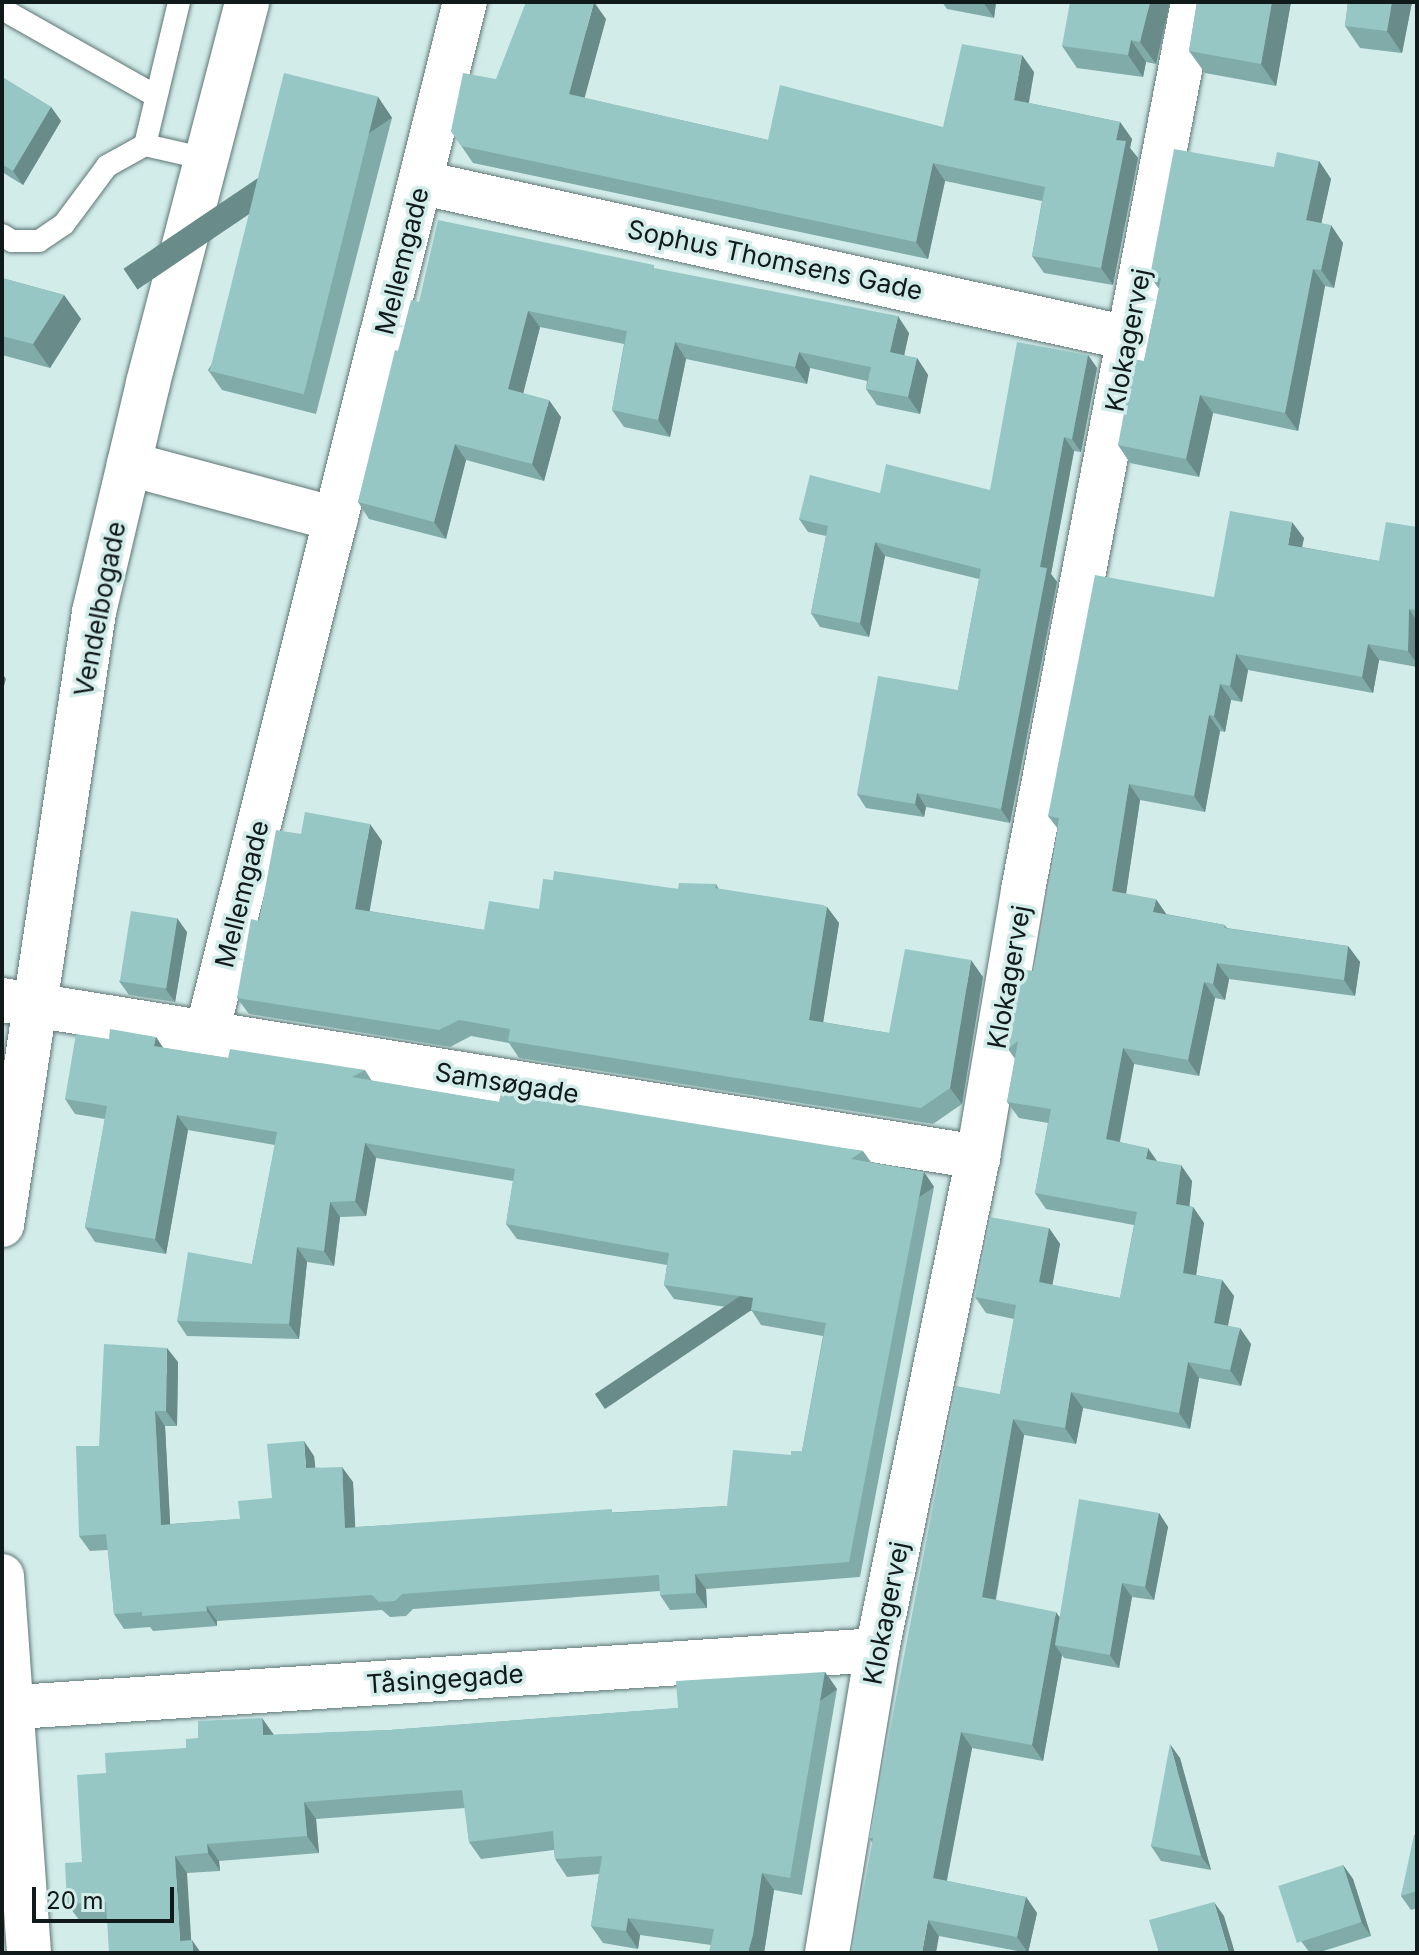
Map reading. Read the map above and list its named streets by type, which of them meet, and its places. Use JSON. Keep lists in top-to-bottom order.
{
  "streets": {
    "street": [
      "Sophus Thomsens Gade",
      "Mellemgade",
      "Klokagervej",
      "Vendelbogade",
      "Samsøgade",
      "Tåsingegade"
    ]
  },
  "crossings": [
    ["Sophus Thomsens Gade", "Mellemgade"],
    ["Sophus Thomsens Gade", "Klokagervej"],
    ["Mellemgade", "Samsøgade"],
    ["Klokagervej", "Samsøgade"],
    ["Klokagervej", "Tåsingegade"],
    ["Vendelbogade", "Samsøgade"]
  ],
  "scale_bar": "20 m"
}
